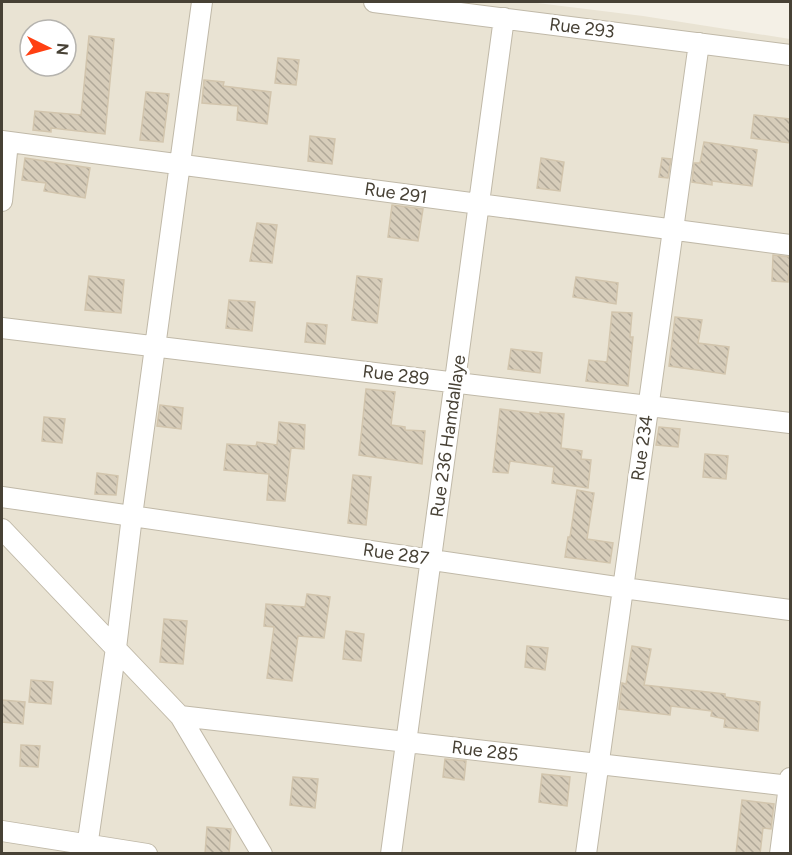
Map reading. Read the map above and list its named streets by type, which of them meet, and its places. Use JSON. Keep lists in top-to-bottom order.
{
  "streets": {
    "street": [
      "Rue 293",
      "Rue 291",
      "Rue 289",
      "Rue 236 Hamdallaye",
      "Rue 234",
      "Rue 287",
      "Rue 285"
    ]
  },
  "crossings": [
    ["Rue 293", "Rue 236 Hamdallaye"],
    ["Rue 293", "Rue 234"],
    ["Rue 291", "Rue 236 Hamdallaye"],
    ["Rue 291", "Rue 234"],
    ["Rue 289", "Rue 236 Hamdallaye"],
    ["Rue 289", "Rue 234"],
    ["Rue 236 Hamdallaye", "Rue 287"],
    ["Rue 236 Hamdallaye", "Rue 285"],
    ["Rue 234", "Rue 287"],
    ["Rue 234", "Rue 285"]
  ],
  "north": "right"
}
